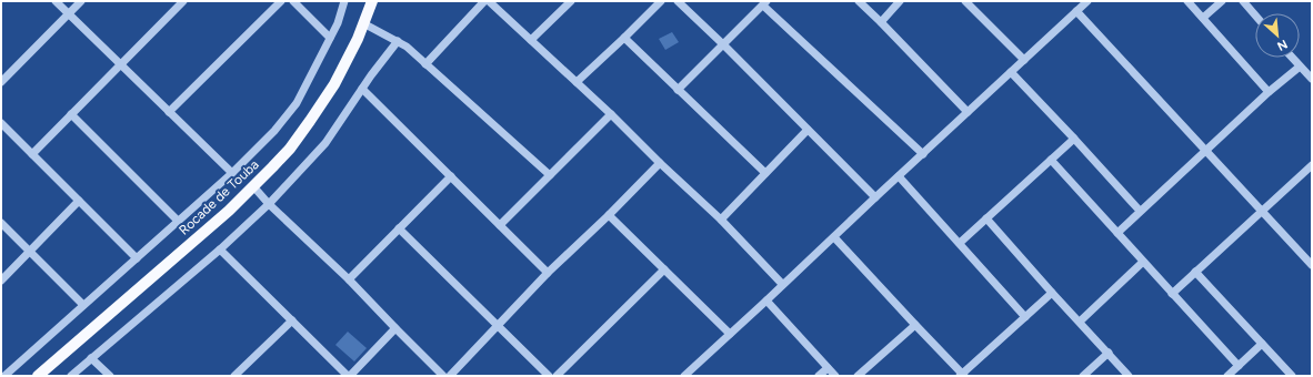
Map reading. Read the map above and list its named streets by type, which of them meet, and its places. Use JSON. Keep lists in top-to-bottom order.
{
  "streets": {
    "main road": ["Rocade de Touba"]
  },
  "north": "bottom right"
}
